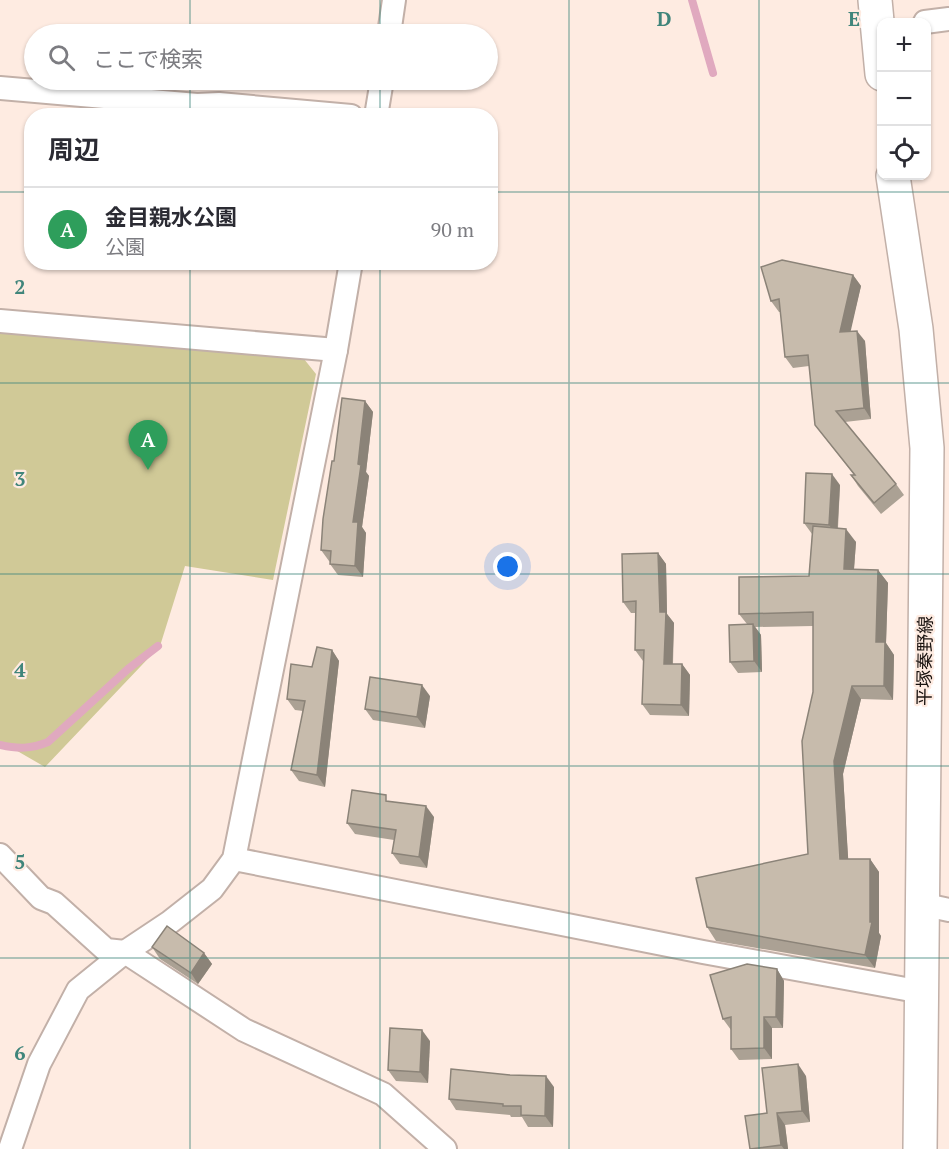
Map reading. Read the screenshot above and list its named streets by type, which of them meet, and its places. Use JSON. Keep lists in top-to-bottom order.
{
  "streets": {
    "main road": ["平塚秦野線"]
  },
  "page": {
    "map_buttons": ["+", "−"],
    "search": "ここで検索",
    "heading": "周辺",
    "list": [
      {
        "mark": "A",
        "name": "金目親水公園",
        "note": "公園",
        "value": "90 m"
      }
    ],
    "pins": "A"
  },
  "grid": {
    "columns": ["D", "E"],
    "rows": [
      "2",
      "3",
      "4",
      "5",
      "6"
    ]
  }
}
